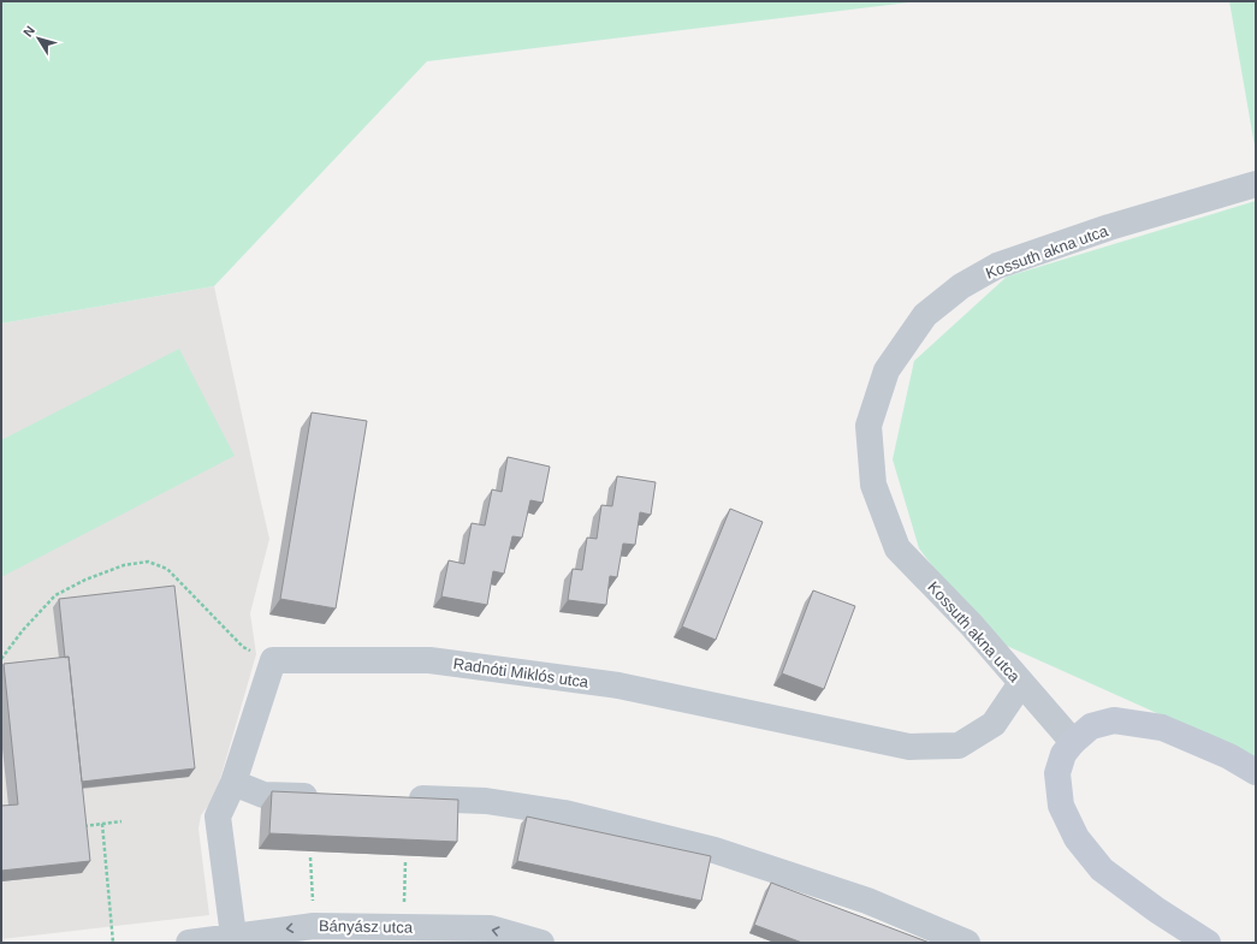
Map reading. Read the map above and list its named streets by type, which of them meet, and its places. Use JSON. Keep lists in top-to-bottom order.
{
  "streets": {
    "street": ["Kossuth akna utca", "Radnóti Miklós utca", "Bányász utca"]
  },
  "crossings": [
    ["Kossuth akna utca", "Radnóti Miklós utca"]
  ],
  "north": "top left"
}
